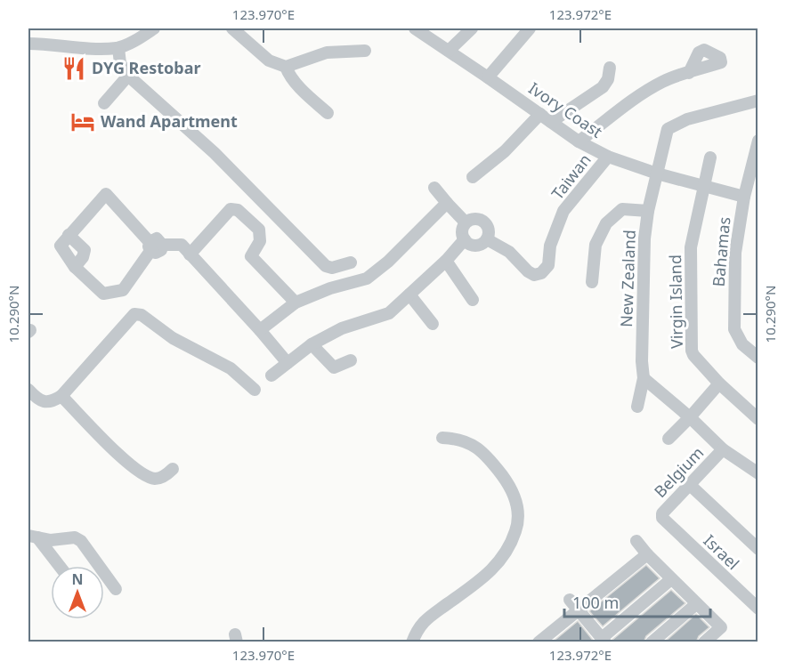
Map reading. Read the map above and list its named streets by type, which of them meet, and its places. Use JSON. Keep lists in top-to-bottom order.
{
  "streets": {
    "street": [
      "Ivory Coast",
      "Taiwan",
      "Bahamas",
      "New Zealand",
      "Virgin Island",
      "Belgium",
      "Israel"
    ]
  },
  "crossings": [
    ["Ivory Coast", "Taiwan"],
    ["Ivory Coast", "Bahamas"],
    ["Ivory Coast", "New Zealand"],
    ["Ivory Coast", "Virgin Island"],
    ["Belgium", "Israel"]
  ],
  "places": {
    "restaurant": ["DYG Restobar"],
    "hotel": ["Wand Apartment"]
  },
  "scale_bar": "100 m",
  "north": "top",
  "coordinates": ["123.970°E", "123.972°E", "10.290°N"]
}
